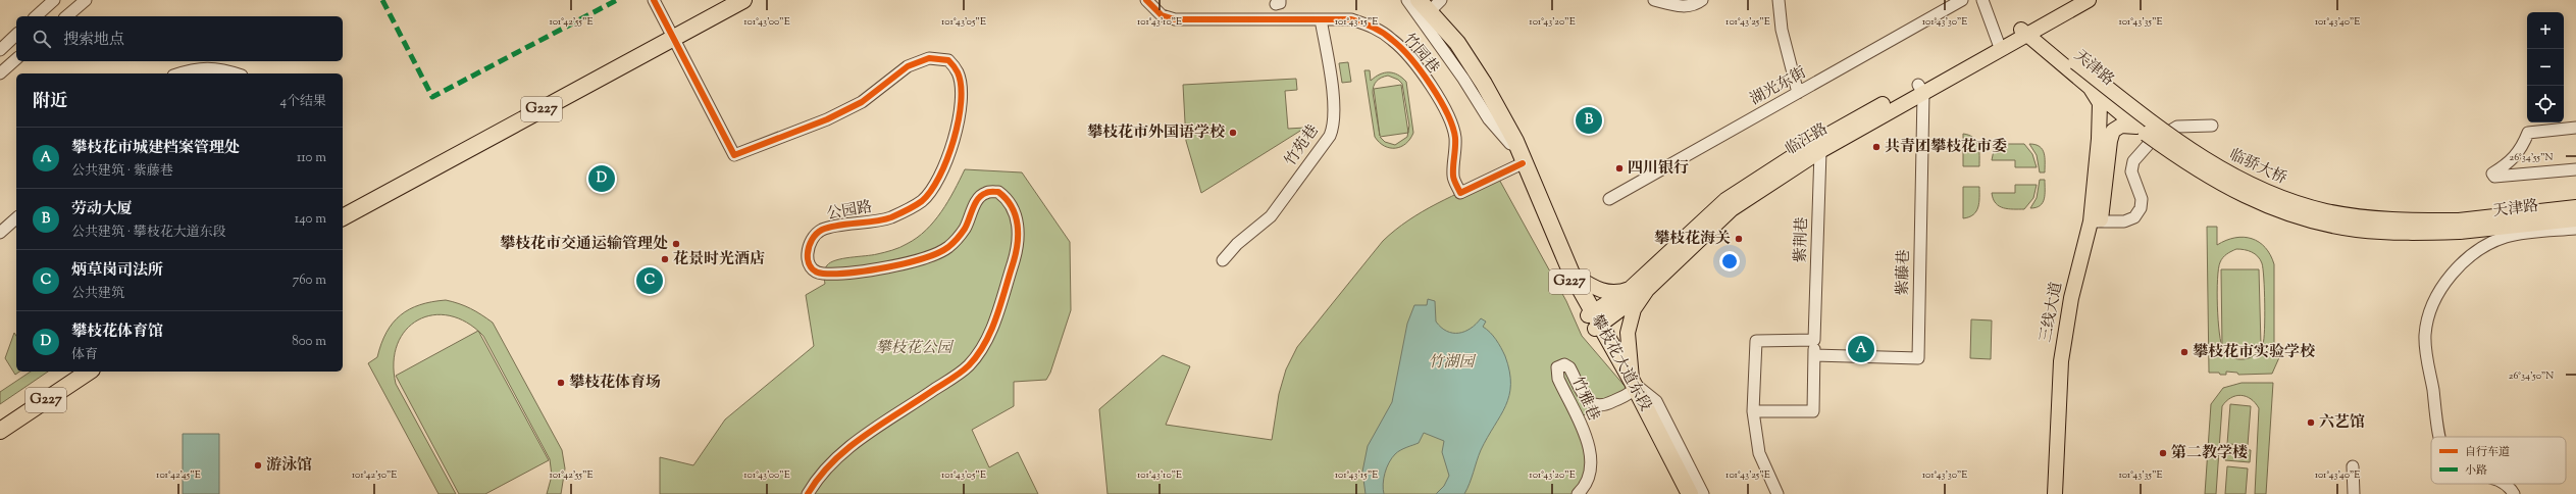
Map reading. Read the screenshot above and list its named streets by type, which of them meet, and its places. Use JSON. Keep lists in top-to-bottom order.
{
  "streets": {
    "highway": ["G227", "攀枝花大道东段"],
    "main road": [
      "天津路",
      "临江路",
      "临骄大桥",
      "三线大道"
    ],
    "street": [
      "竹园巷",
      "湖光东街",
      "竹苑巷",
      "公园路",
      "紫荆巷",
      "紫藤巷",
      "竹雅巷"
    ]
  },
  "crossings": [
    ["竹园巷", "竹苑巷"],
    ["竹园巷", "攀枝花大道东段"],
    ["天津路", "临江路"],
    ["天津路", "临骄大桥"],
    ["G227", "公园路"],
    ["G227", "攀枝花大道东段"],
    ["临江路", "临骄大桥"],
    ["临江路", "紫荆巷"],
    ["临江路", "紫藤巷"],
    ["临江路", "攀枝花大道东段"],
    ["临江路", "竹雅巷"],
    ["紫荆巷", "紫藤巷"],
    ["攀枝花大道东段", "竹雅巷"]
  ],
  "parks": ["攀枝花公园", "竹湖园"],
  "places": [
    "攀枝花市外国语学校",
    "共青团攀枝花市委",
    "四川银行",
    "攀枝花海关",
    "攀枝花市交通运输管理处",
    "花景时光酒店",
    "攀枝花市实验学校",
    "攀枝花体育场",
    "六艺馆",
    "第二教学楼",
    "游泳馆"
  ],
  "legend": ["自行车道", "小路"],
  "page": {
    "map_buttons": ["+", "−"],
    "search": "搜索地点",
    "heading": ["附近", "4个结果"],
    "pins": [
      "B",
      "D",
      "C",
      "A"
    ],
    "list": [
      {
        "mark": "A",
        "name": "攀枝花市城建档案管理处",
        "note": "公共建筑 · 紫藤巷",
        "value": "110 m"
      },
      {
        "mark": "B",
        "name": "劳动大厦",
        "note": "公共建筑 · 攀枝花大道东段",
        "value": "140 m"
      },
      {
        "mark": "C",
        "name": "炳草岗司法所",
        "note": "公共建筑",
        "value": "760 m"
      },
      {
        "mark": "D",
        "name": "攀枝花体育馆",
        "note": "体育",
        "value": "800 m"
      }
    ]
  },
  "coordinates": [
    "101°42'55\"E",
    "101°43'00\"E",
    "101°43'05\"E",
    "101°43'10\"E",
    "101°43'15\"E",
    "101°43'20\"E",
    "101°43'25\"E",
    "101°43'30\"E",
    "101°43'35\"E",
    "101°43'40\"E",
    "26°34'55\"N",
    "26°34'50\"N",
    "101°42'45\"E",
    "101°42'50\"E"
  ]
}
